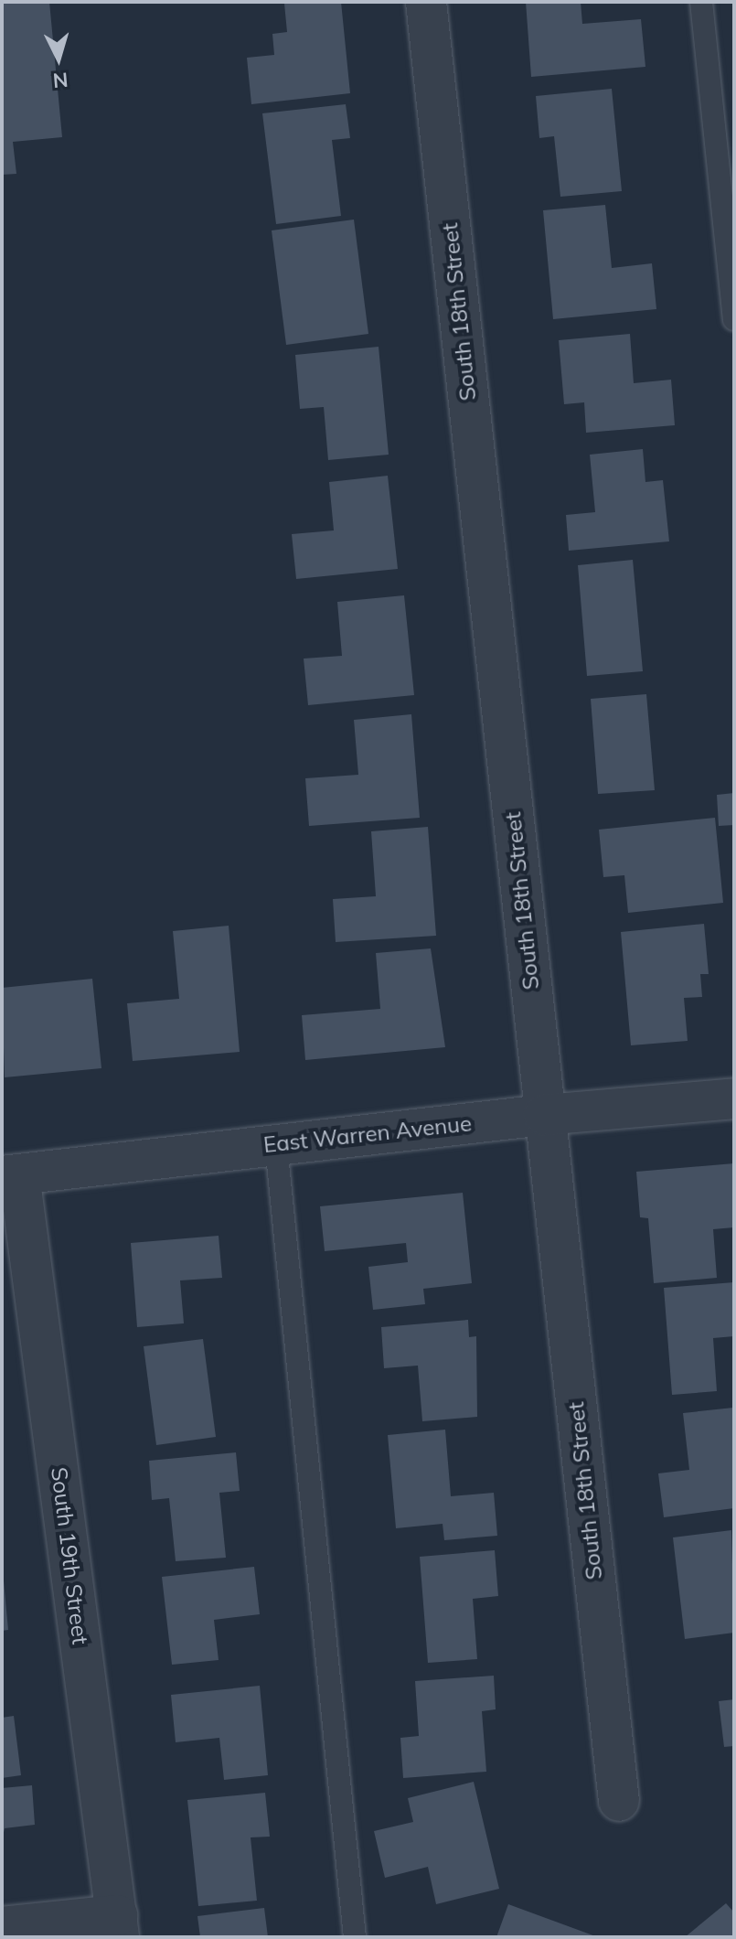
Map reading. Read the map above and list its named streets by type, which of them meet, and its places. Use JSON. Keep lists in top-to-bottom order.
{
  "streets": {
    "street": ["South 18th Street", "East Warren Avenue", "South 19th Street"]
  },
  "crossings": [
    ["South 18th Street", "East Warren Avenue"],
    ["East Warren Avenue", "South 19th Street"]
  ],
  "north": "bottom"
}
